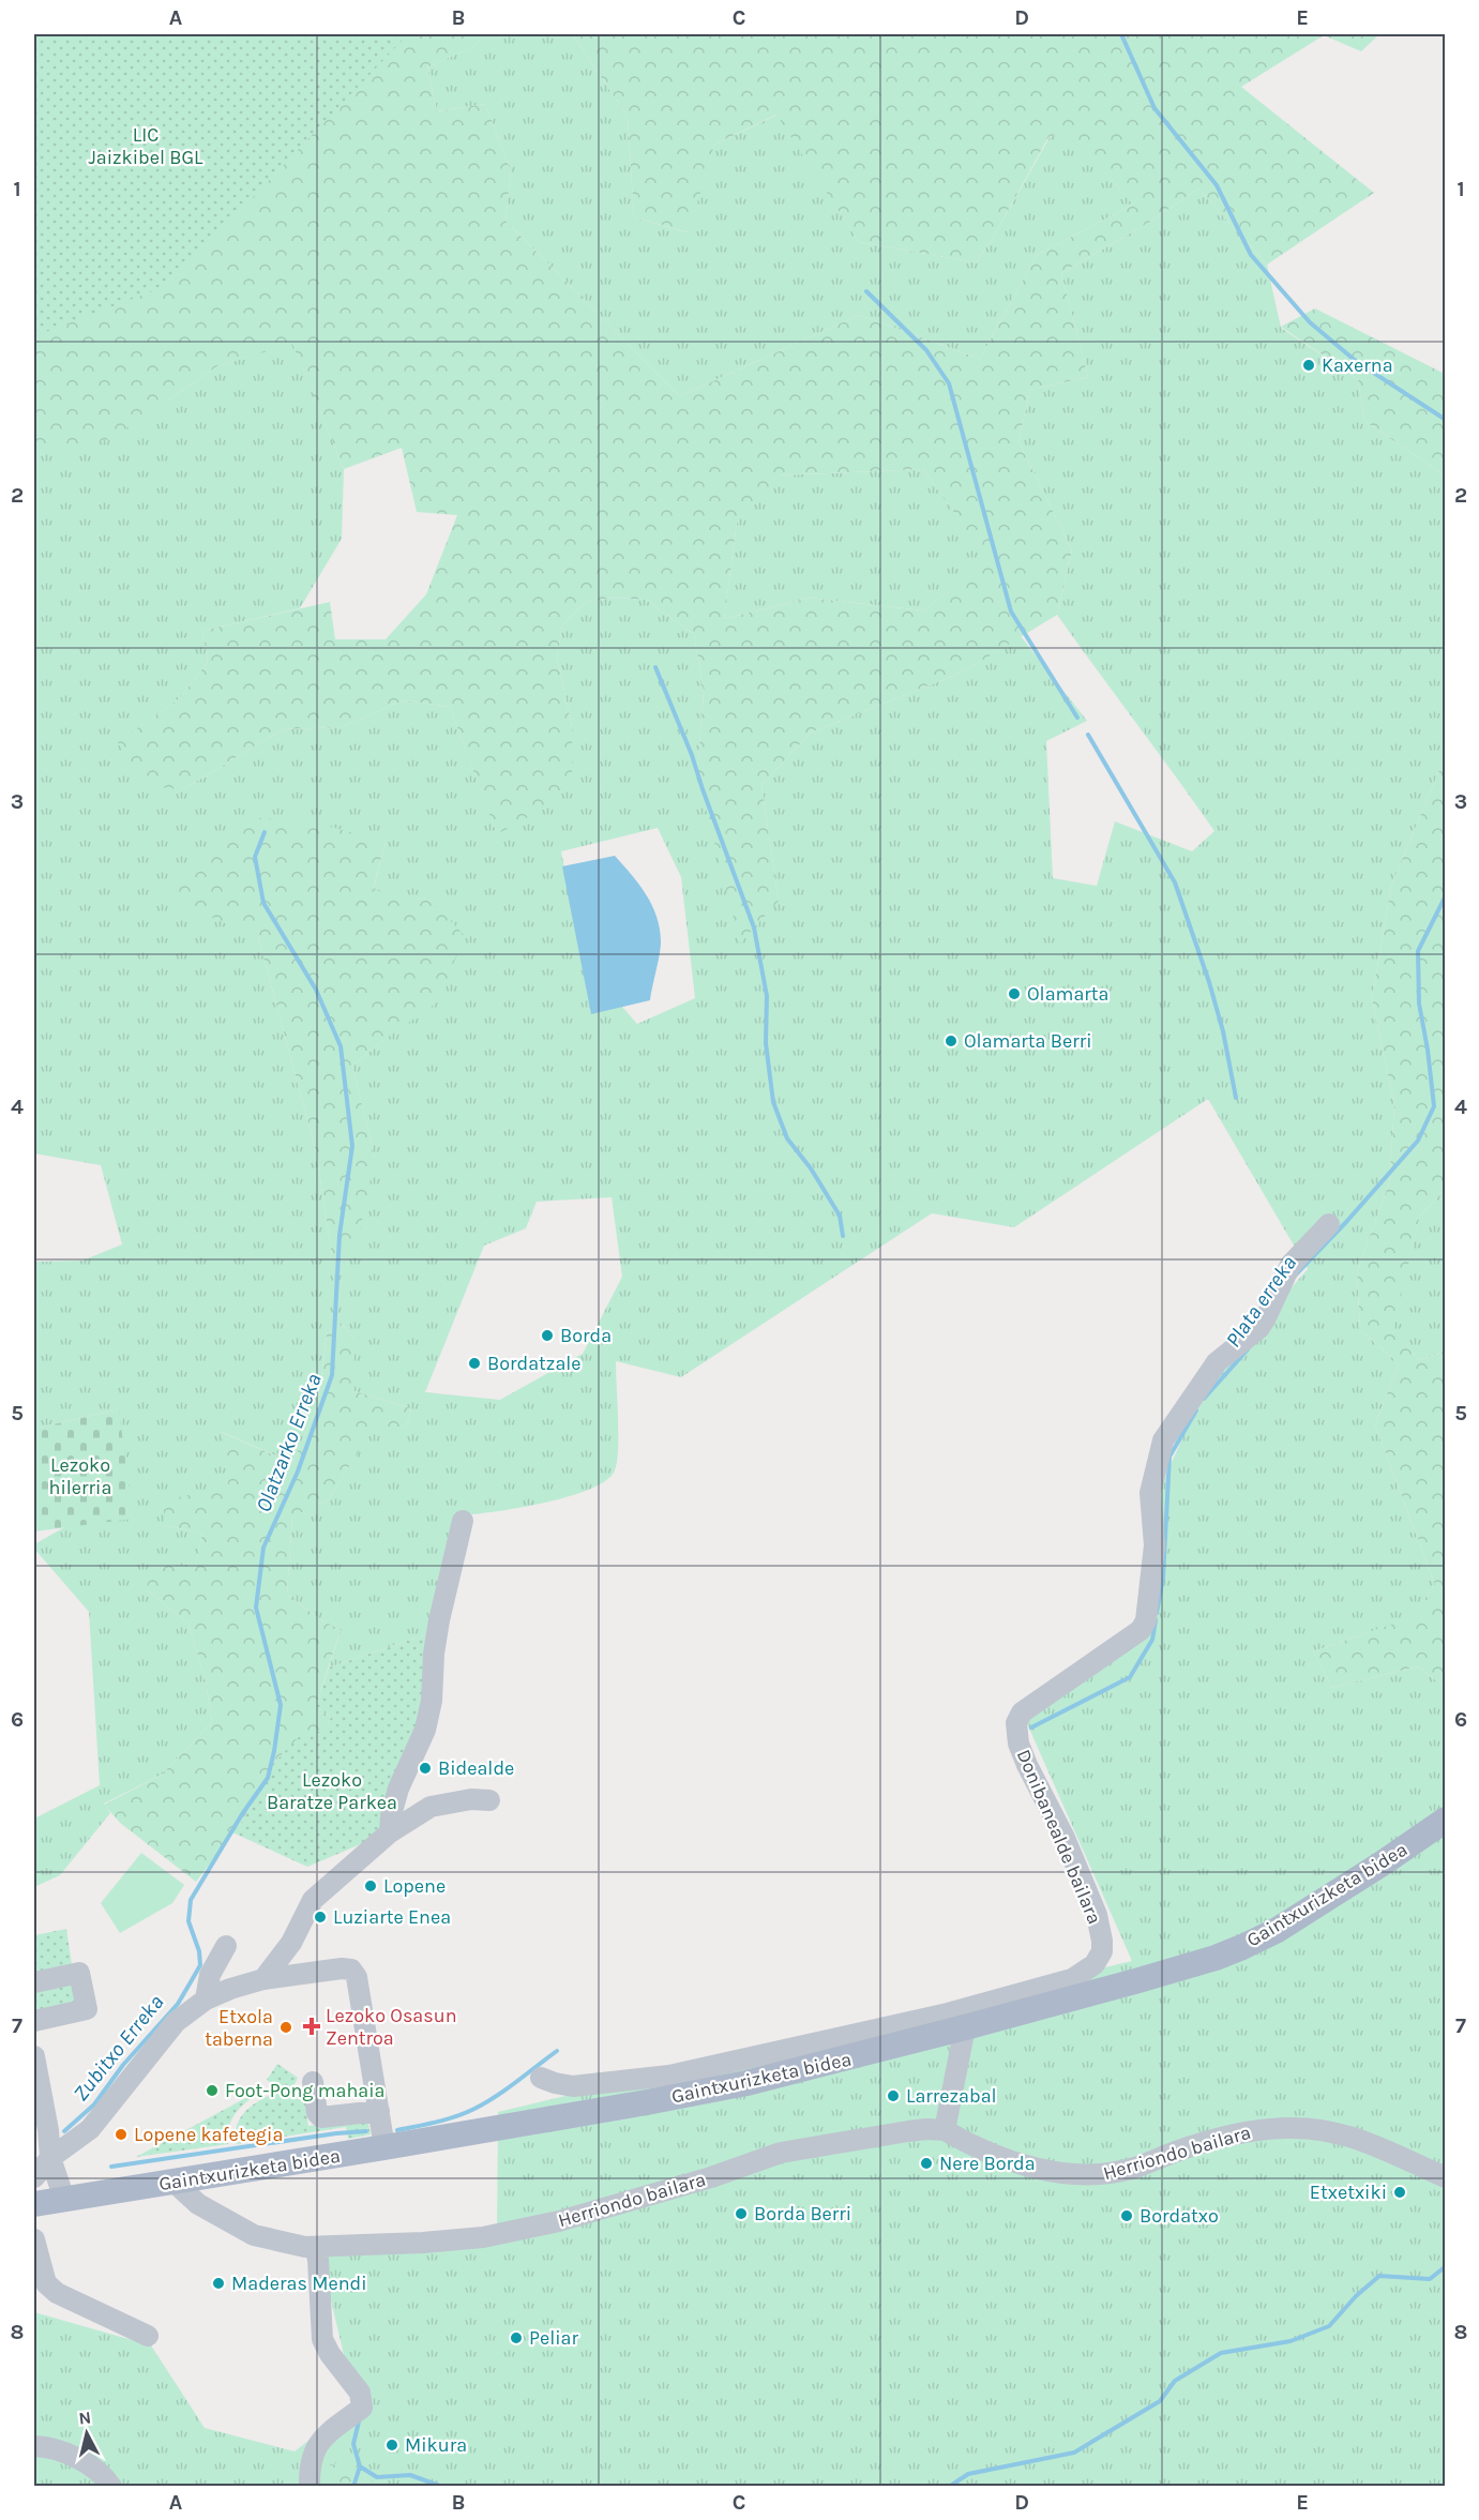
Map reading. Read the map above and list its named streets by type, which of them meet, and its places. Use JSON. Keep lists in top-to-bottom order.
{
  "streets": {
    "main road": ["Gaintxurizketa bidea"],
    "street": ["Donibanealde bailara", "Herriondo bailara"]
  },
  "crossings": [
    ["Gaintxurizketa bidea", "Herriondo bailara"]
  ],
  "water": ["Plata erreka", "Olatzarko Erreka", "Zubitxo Erreka"],
  "parks": ["LIC Jaizkibel BGL", "Lezoko hilerria", "Lezoko Baratze Parkea"],
  "places": {
    "other": [
      "Kaxerna",
      "Olamarta",
      "Olamarta Berri",
      "Borda",
      "Bordatzale",
      "Bidealde",
      "Lopene",
      "Luziarte Enea",
      "Etxola taberna",
      "Foot-Pong mahaia",
      "Larrezabal",
      "Lopene kafetegia",
      "Nere Borda",
      "Etxetxiki",
      "Borda Berri",
      "Bordatxo",
      "Maderas Mendi",
      "Peliar",
      "Mikura"
    ],
    "health": ["Lezoko Osasun Zentroa"]
  },
  "north": "top",
  "grid": {
    "columns": [
      "A",
      "B",
      "C",
      "D",
      "E"
    ],
    "rows": [
      "1",
      "2",
      "3",
      "4",
      "5",
      "6",
      "7",
      "8"
    ]
  }
}
